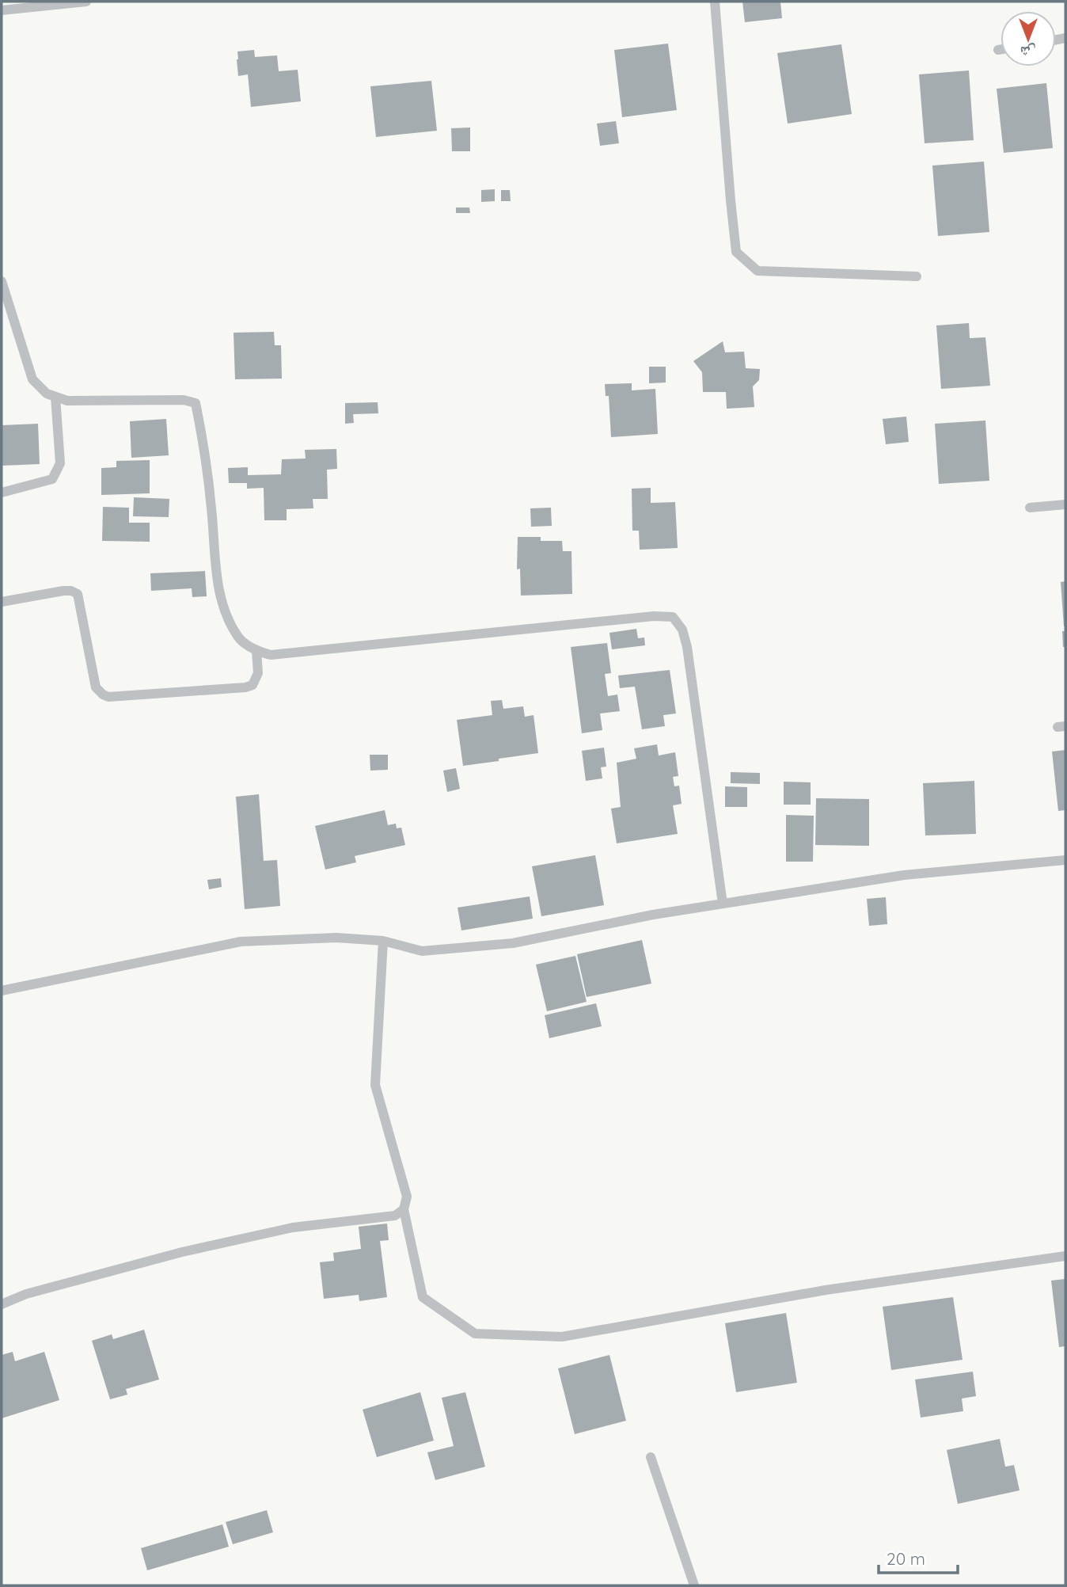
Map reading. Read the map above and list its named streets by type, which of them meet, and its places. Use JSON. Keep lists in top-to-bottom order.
{
  "scale_bar": "20 m",
  "north": "bottom"
}
